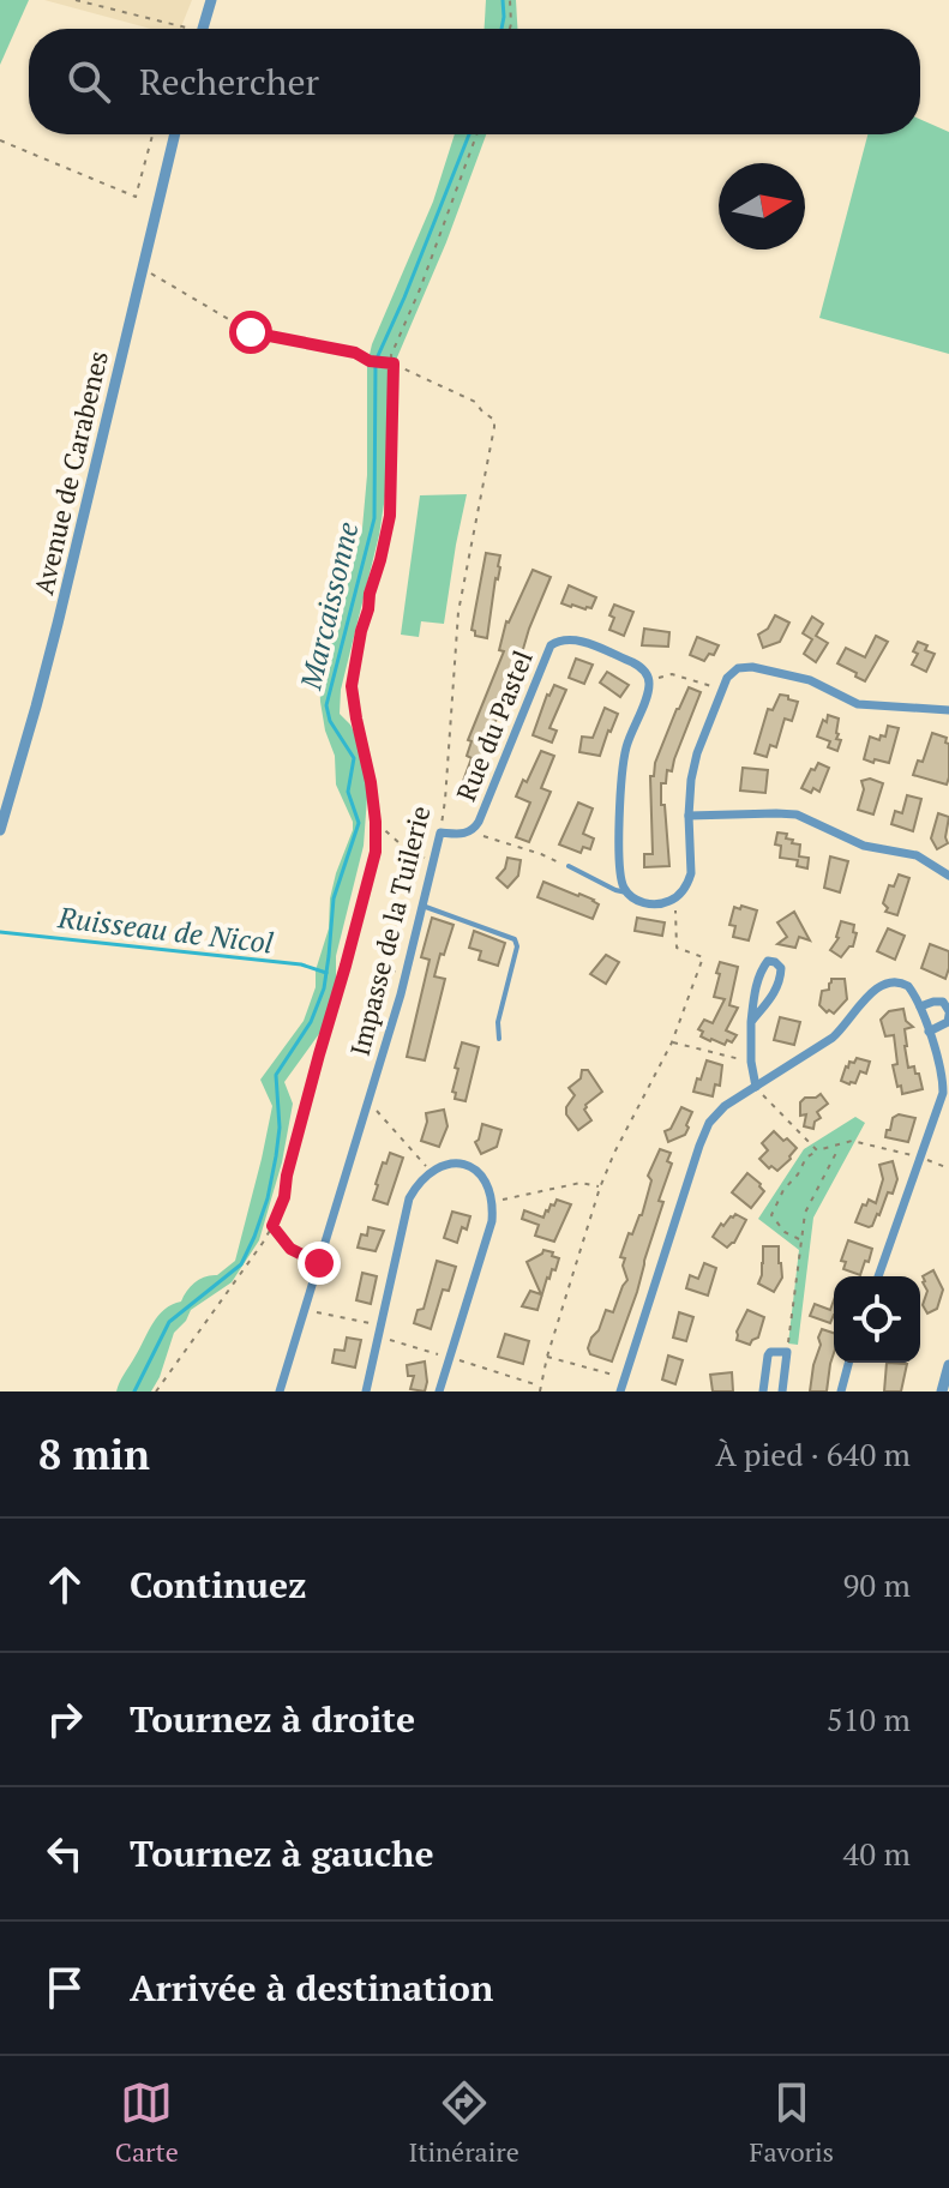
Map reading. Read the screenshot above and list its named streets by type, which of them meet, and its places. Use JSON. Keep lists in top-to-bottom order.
{
  "streets": {
    "street": ["Avenue de Carabenes", "Rue du Pastel", "Impasse de la Tuilerie"]
  },
  "crossings": [
    ["Rue du Pastel", "Impasse de la Tuilerie"]
  ],
  "water": ["Marcaissonne", "Ruisseau de Nicol"],
  "north": "right",
  "page": {
    "search": "Rechercher",
    "heading": ["8 min", "À pied · 640 m"],
    "list": [
      ["Continuez", "90 m"],
      ["Tournez à droite", "510 m"],
      ["Tournez à gauche", "40 m"],
      "Arrivée à destination"
    ],
    "nav": ["Carte", "Itinéraire", "Favoris"]
  }
}
